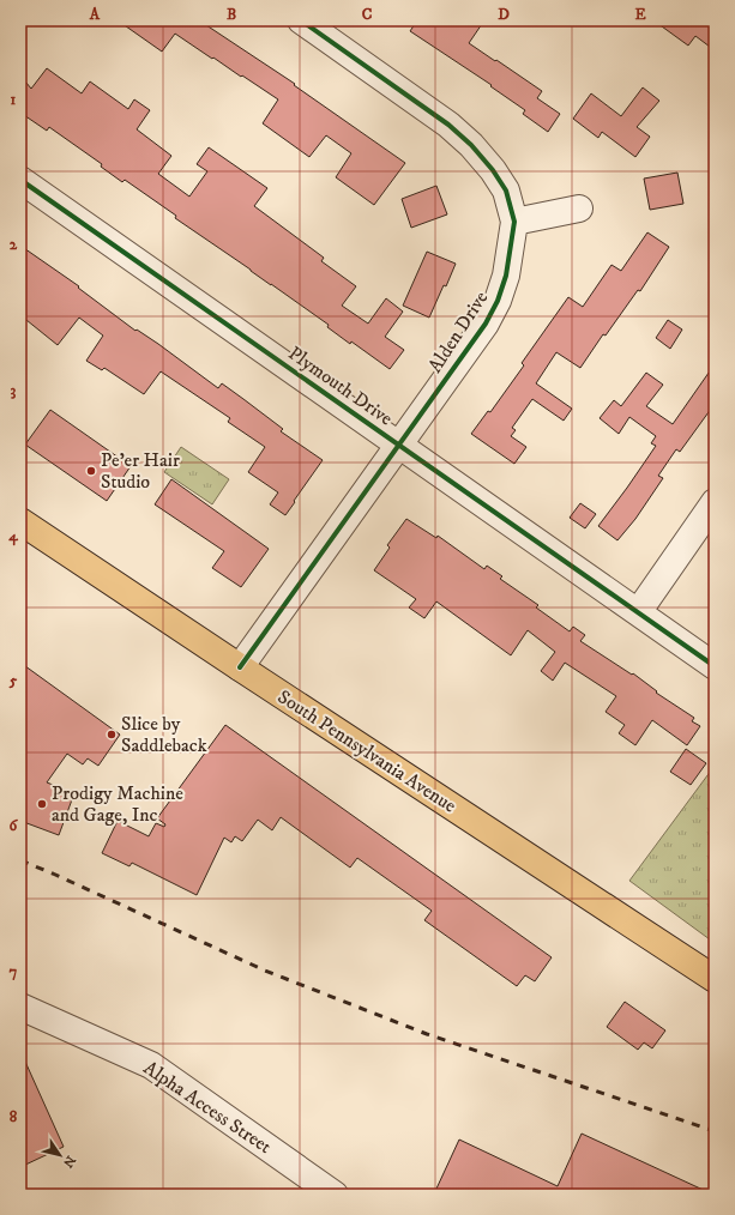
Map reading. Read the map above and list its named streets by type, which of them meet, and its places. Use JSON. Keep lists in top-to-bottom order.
{
  "streets": {
    "main road": ["South Pennsylvania Avenue"],
    "street": ["Alden Drive", "Plymouth Drive", "Alpha Access Street"]
  },
  "crossings": [
    ["Alden Drive", "Plymouth Drive"],
    ["Alden Drive", "South Pennsylvania Avenue"]
  ],
  "places": ["Pe'er Hair Studio", "Slice by Saddleback", "Prodigy Machine and Gage, Inc"],
  "north": "bottom right",
  "grid": {
    "columns": [
      "A",
      "B",
      "C",
      "D",
      "E"
    ],
    "rows": [
      "1",
      "2",
      "3",
      "4",
      "5",
      "6",
      "7",
      "8"
    ]
  }
}
